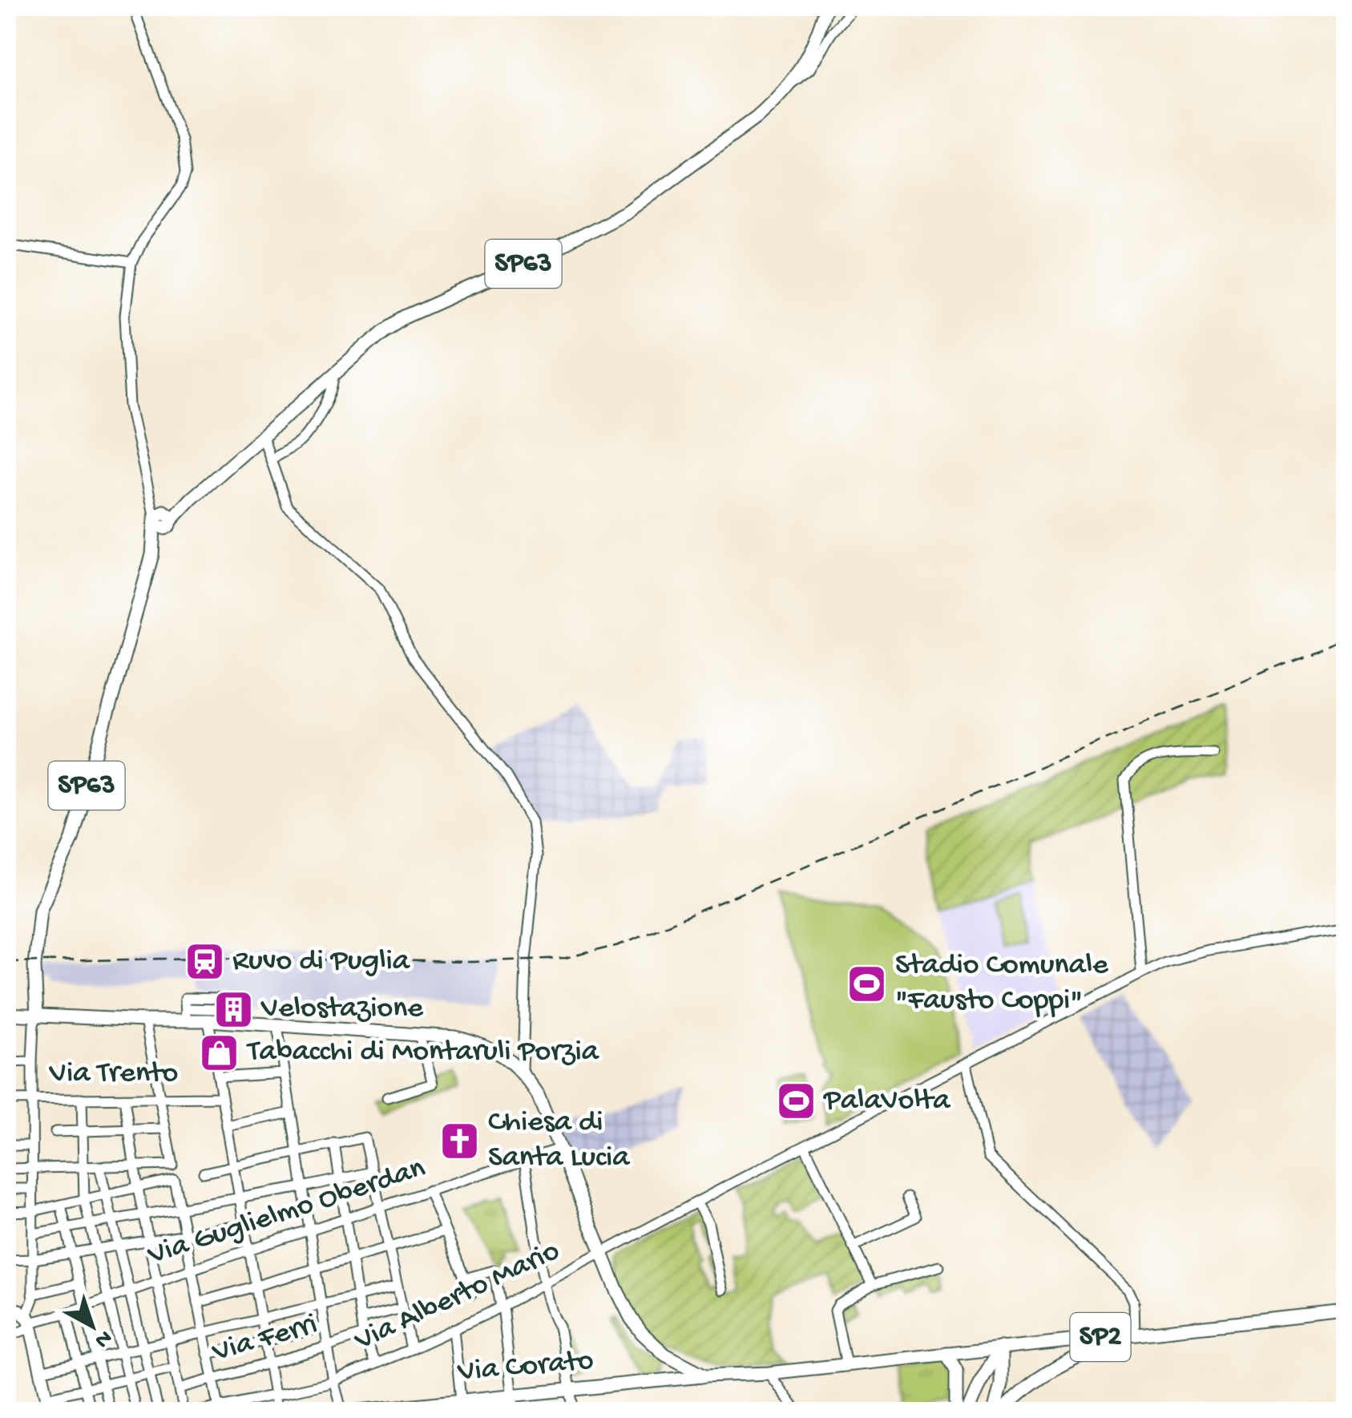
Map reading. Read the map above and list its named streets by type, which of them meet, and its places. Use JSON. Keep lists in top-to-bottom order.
{
  "streets": {
    "main road": ["SP63", "SP2", "Via Corato"],
    "street": [
      "Via Trento",
      "Via Guglielmo Oberdan",
      "Via Alberto Mario",
      "Via Ferri"
    ]
  },
  "crossings": [
    ["SP2", "Via Corato"]
  ],
  "places": {
    "station": ["Ruvo di Puglia"],
    "sports": ["Stadio Comunale \"Fausto Coppi\"", "PalaVolta"],
    "building": ["Velostazione"],
    "shop": ["Tabacchi di Montaruli Porzia"],
    "church": ["Chiesa di Santa Lucia"]
  },
  "north": "bottom right"
}
